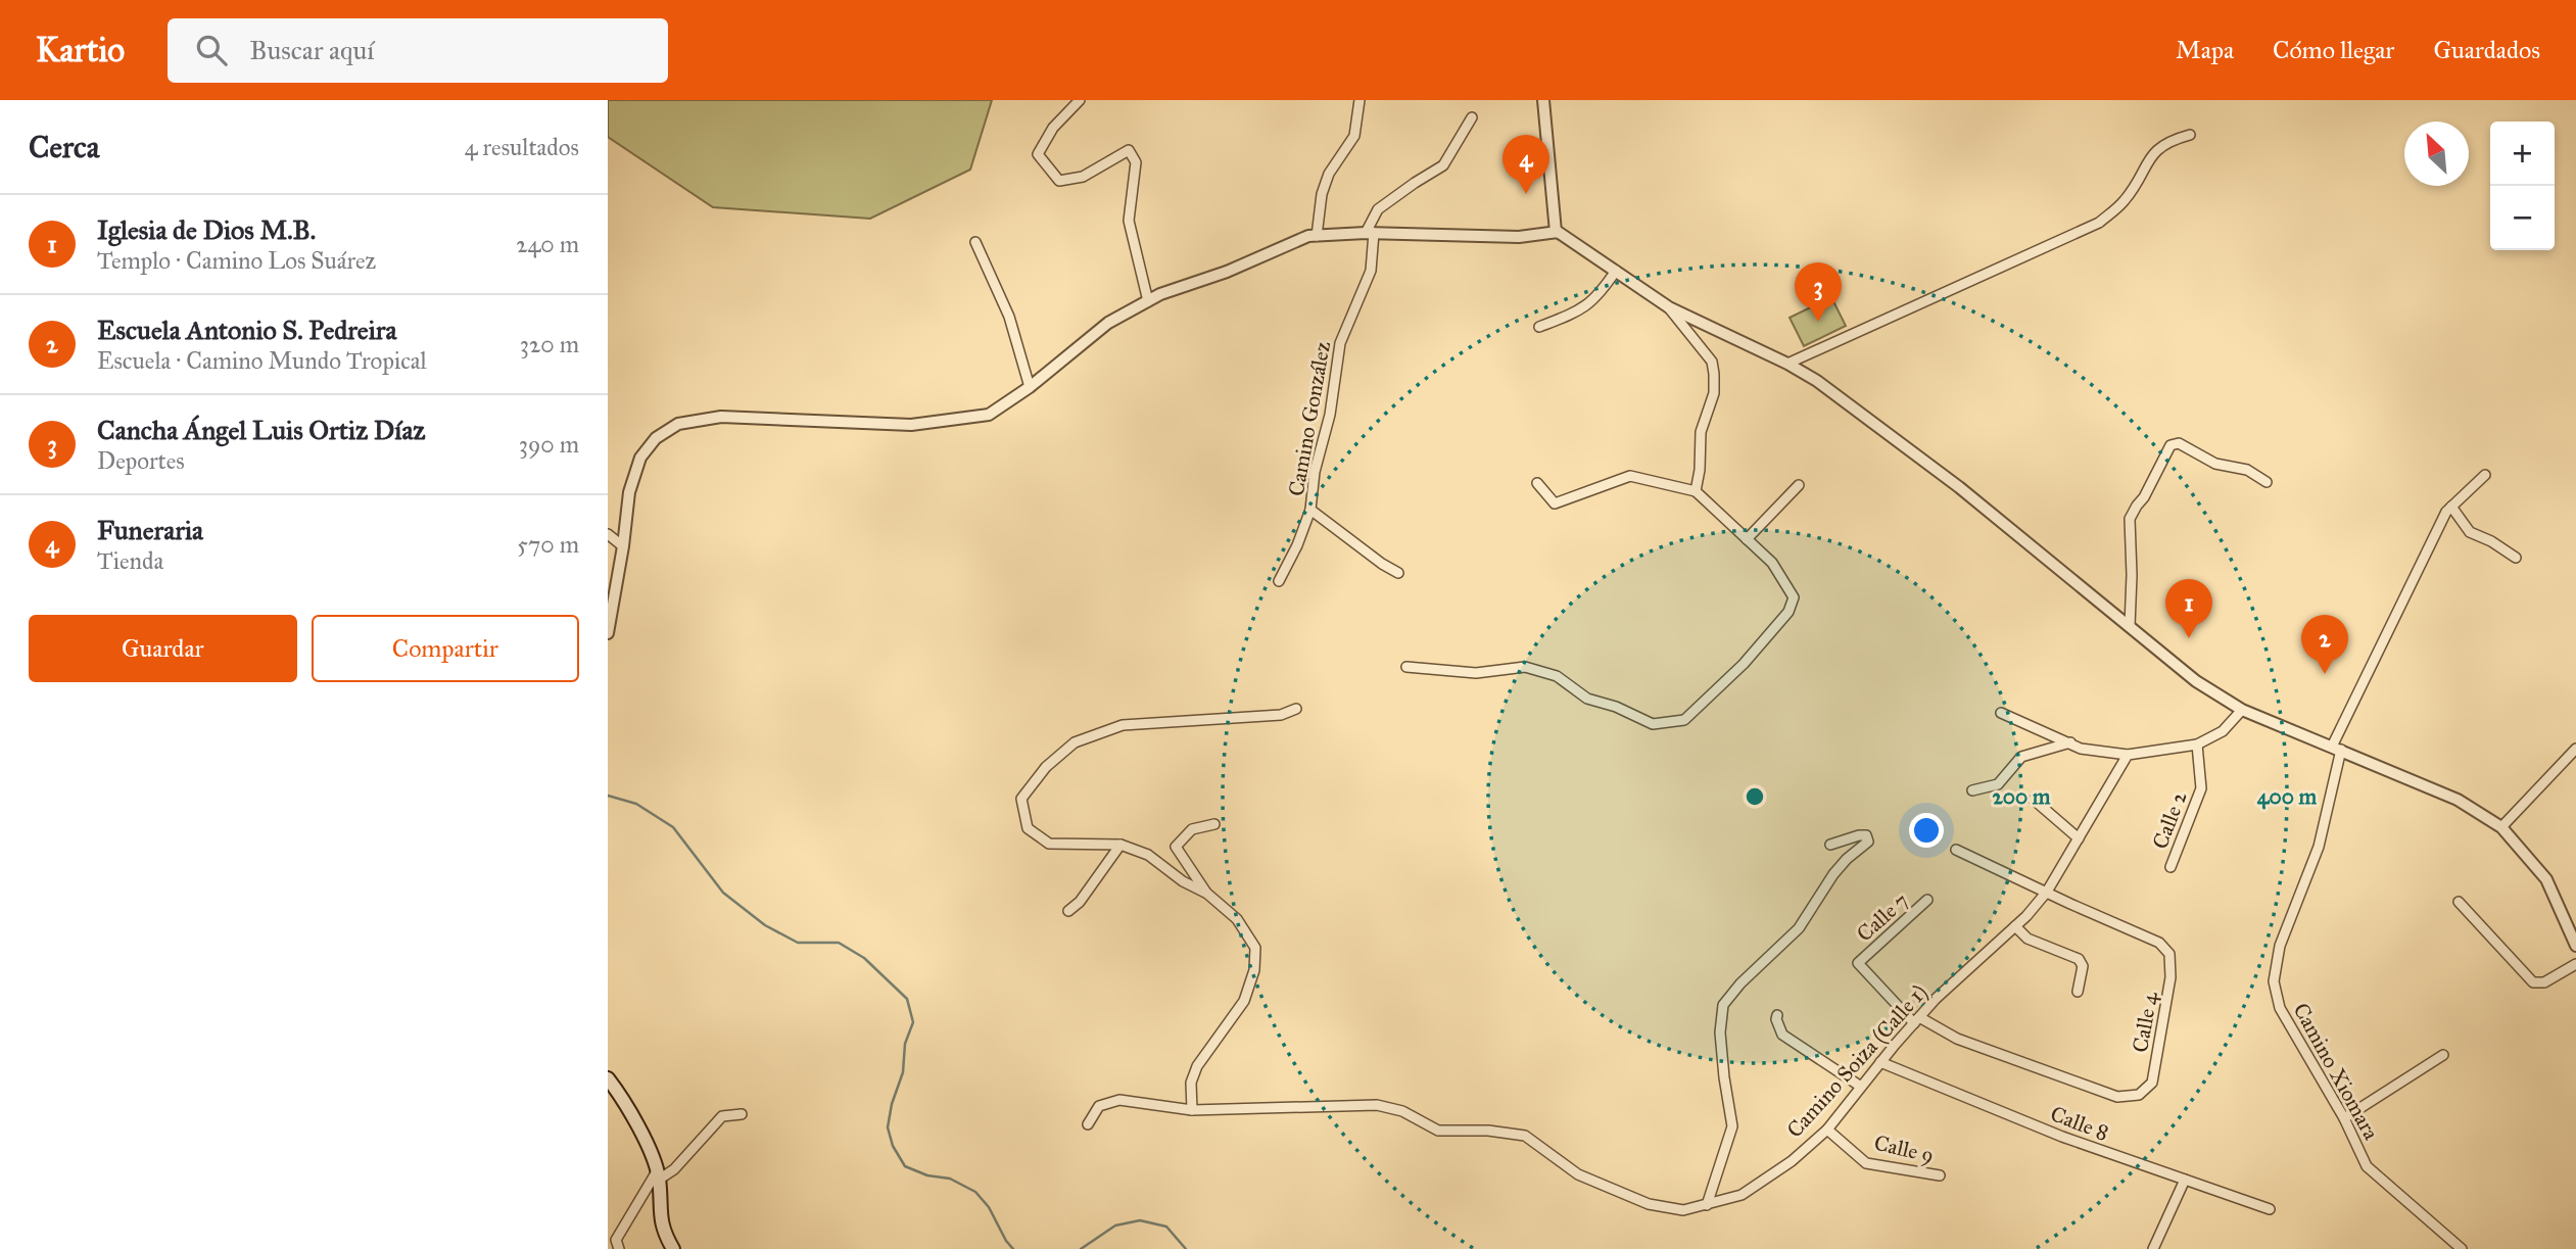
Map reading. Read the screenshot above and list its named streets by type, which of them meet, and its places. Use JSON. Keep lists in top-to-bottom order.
{
  "streets": {
    "street": [
      "Camino González",
      "Calle 2",
      "Calle 7",
      "Calle 4",
      "Camino Soiza (Calle 1)",
      "Camino Xiomara",
      "Calle 8",
      "Calle 9"
    ]
  },
  "crossings": [
    ["Calle 7", "Calle 4"],
    ["Calle 7", "Camino Soiza (Calle 1)"],
    ["Calle 4", "Camino Soiza (Calle 1)"],
    ["Camino Soiza (Calle 1)", "Calle 8"],
    ["Camino Soiza (Calle 1)", "Calle 9"]
  ],
  "north": "top left",
  "page": {
    "header": "Kartio",
    "search": "Buscar aquí",
    "nav": ["Mapa", "Cómo llegar", "Guardados"],
    "heading": ["Cerca", "4 resultados"],
    "map_buttons": ["+", "−"],
    "pins": [
      "4",
      "3",
      "1",
      "2"
    ],
    "list": [
      {
        "mark": "1",
        "name": "Iglesia de Dios M.B.",
        "note": "Templo · Camino Los Suárez",
        "value": "240 m"
      },
      {
        "mark": "2",
        "name": "Escuela Antonio S. Pedreira",
        "note": "Escuela · Camino Mundo Tropical",
        "value": "320 m"
      },
      {
        "mark": "3",
        "name": "Cancha Ángel Luis Ortiz Díaz",
        "note": "Deportes",
        "value": "390 m"
      },
      {
        "mark": "4",
        "name": "Funeraria",
        "note": "Tienda",
        "value": "570 m"
      }
    ],
    "buttons": ["Guardar", "Compartir"]
  },
  "rings": ["200 m", "400 m"]
}
